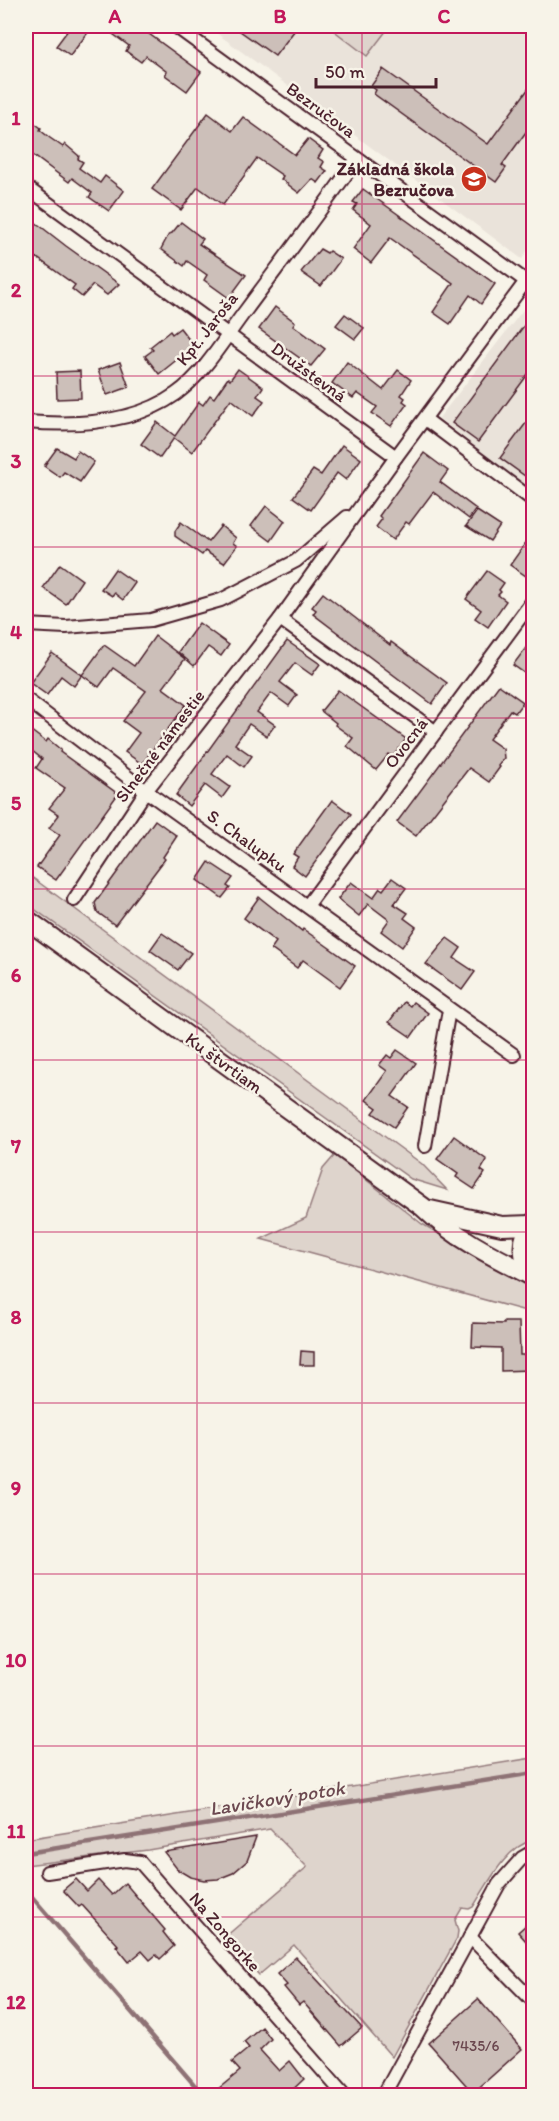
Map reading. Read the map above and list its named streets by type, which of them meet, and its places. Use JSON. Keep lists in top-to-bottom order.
{
  "streets": {
    "street": [
      "Bezručova",
      "Kpt. Jaroša",
      "Družstevná",
      "Ovocná",
      "Slnečné námestie",
      "S. Chalupku",
      "Ku štvrtiam",
      "Na Zongorke"
    ]
  },
  "crossings": [
    ["Bezručova", "Kpt. Jaroša"],
    ["Kpt. Jaroša", "Družstevná"],
    ["Družstevná", "Slnečné námestie"],
    ["Ovocná", "S. Chalupku"],
    ["Slnečné námestie", "S. Chalupku"]
  ],
  "water": ["Lavičkový potok"],
  "places": {
    "school or university": ["Základná škola Bezručova"]
  },
  "house_numbers": ["7435/6"],
  "scale_bar": "50 m",
  "grid": {
    "columns": ["A", "B", "C"],
    "rows": [
      "1",
      "2",
      "3",
      "4",
      "5",
      "6",
      "7",
      "8",
      "9",
      "10",
      "11",
      "12"
    ]
  }
}
